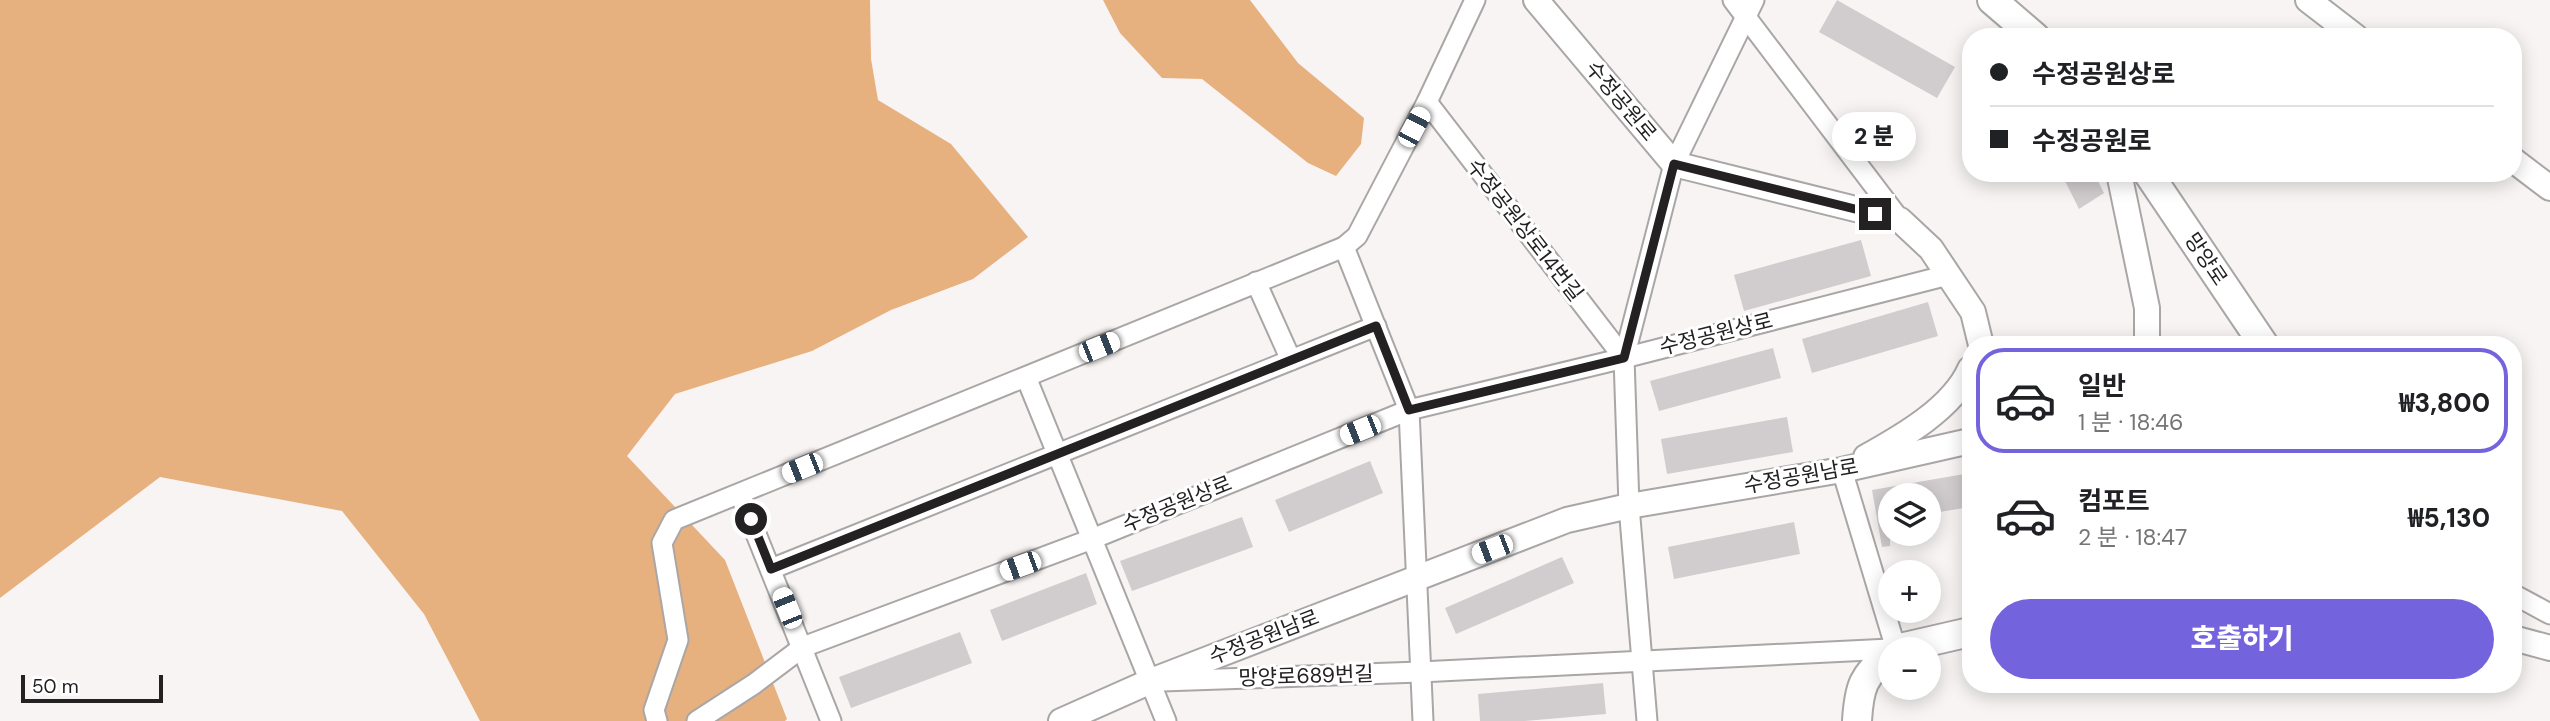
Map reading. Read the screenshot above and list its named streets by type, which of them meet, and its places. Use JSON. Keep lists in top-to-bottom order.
{
  "streets": {
    "main road": ["망양로"],
    "street": [
      "수정공원로",
      "수정공원상로14번길",
      "수정공원상로",
      "수정공원남로",
      "망양로689번길"
    ]
  },
  "crossings": [
    ["수정공원상로14번길", "수정공원상로"],
    ["수정공원남로", "망양로689번길"]
  ],
  "scale_bar": "50 m",
  "page": {
    "banner": ["수정공원상로", "수정공원로"],
    "bubble": "2 분",
    "list": [
      {
        "name": "일반",
        "note": "1 분 · 18:46",
        "value": "₩3,800"
      },
      {
        "name": "컴포트",
        "note": "2 분 · 18:47",
        "value": "₩5,130"
      }
    ],
    "map_buttons": ["+", "−"],
    "buttons": "호출하기",
    "scale": "50 m"
  }
}
